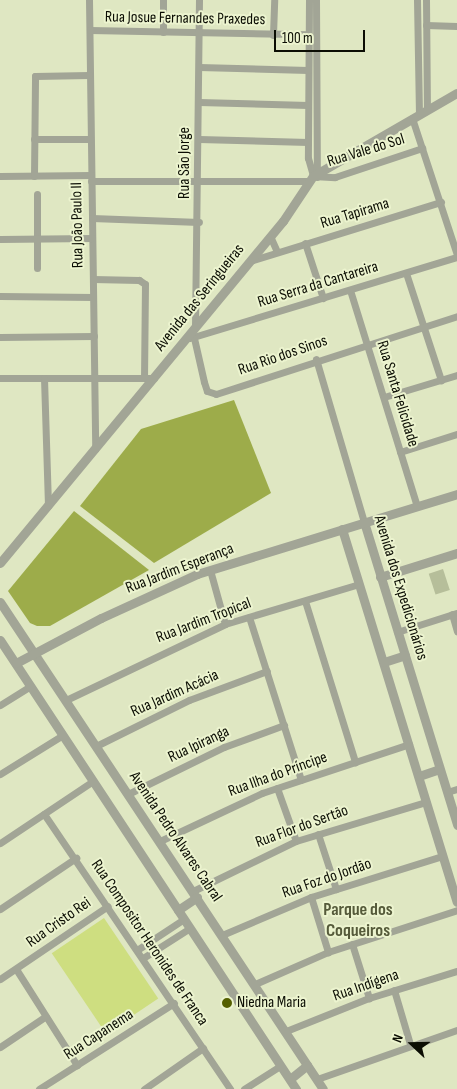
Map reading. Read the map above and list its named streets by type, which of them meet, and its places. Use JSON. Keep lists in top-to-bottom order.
{
  "streets": {
    "street": [
      "Rua Josue Fernandes Praxedes",
      "Rua Vale do Sol",
      "Rua São Jorge",
      "Rua Tapirama",
      "Rua João Paulo II",
      "Rua Serra da Cantareira",
      "Avenida das Seringueiras",
      "Rua Rio dos Sinos",
      "Rua Santa Felicidade",
      "Rua Jardim Esperança",
      "Avenida dos Expedicionários",
      "Rua Jardim Tropical",
      "Rua Jardim Acácia",
      "Rua Ipiranga",
      "Rua Ilha do Príncipe",
      "Rua Flor do Sertão",
      "Avenida Pedro Alvares Cabral",
      "Rua Foz do Jordão",
      "Rua Cristo Rei",
      "Rua Compositor Heronides de Franca",
      "Rua Indígena",
      "Rua Capanema"
    ]
  },
  "crossings": [
    ["Rua Josue Fernandes Praxedes", "Rua São Jorge"],
    ["Rua Josue Fernandes Praxedes", "Rua João Paulo II"],
    ["Rua Vale do Sol", "Rua São Jorge"],
    ["Rua Vale do Sol", "Rua João Paulo II"],
    ["Rua Vale do Sol", "Avenida das Seringueiras"],
    ["Rua São Jorge", "Avenida das Seringueiras"],
    ["Rua Tapirama", "Avenida das Seringueiras"],
    ["Rua João Paulo II", "Avenida das Seringueiras"],
    ["Rua Serra da Cantareira", "Avenida das Seringueiras"],
    ["Rua Serra da Cantareira", "Rua Rio dos Sinos"],
    ["Rua Serra da Cantareira", "Rua Santa Felicidade"],
    ["Avenida das Seringueiras", "Rua Rio dos Sinos"],
    ["Rua Rio dos Sinos", "Rua Santa Felicidade"],
    ["Rua Rio dos Sinos", "Avenida dos Expedicionários"],
    ["Rua Santa Felicidade", "Rua Jardim Esperança"],
    ["Rua Jardim Esperança", "Avenida dos Expedicionários"],
    ["Rua Jardim Esperança", "Avenida Pedro Alvares Cabral"],
    ["Rua Jardim Tropical", "Avenida Pedro Alvares Cabral"],
    ["Rua Jardim Acácia", "Avenida Pedro Alvares Cabral"],
    ["Rua Ipiranga", "Avenida Pedro Alvares Cabral"],
    ["Rua Ilha do Príncipe", "Avenida Pedro Alvares Cabral"],
    ["Rua Flor do Sertão", "Avenida Pedro Alvares Cabral"],
    ["Avenida Pedro Alvares Cabral", "Rua Foz do Jordão"],
    ["Avenida Pedro Alvares Cabral", "Rua Indígena"],
    ["Rua Cristo Rei", "Rua Compositor Heronides de Franca"],
    ["Rua Compositor Heronides de Franca", "Rua Capanema"]
  ],
  "districts": ["Parque dos Coqueiros"],
  "places": ["Niedna Maria"],
  "scale_bar": "100 m",
  "north": "left"
}
